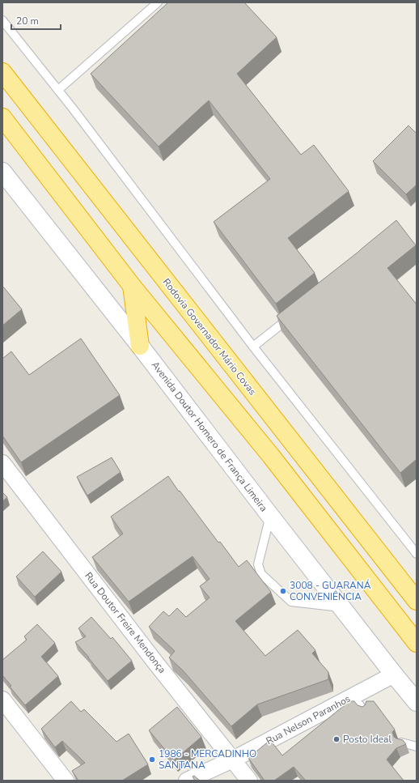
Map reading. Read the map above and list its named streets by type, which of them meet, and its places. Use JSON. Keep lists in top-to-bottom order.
{
  "streets": {
    "highway": ["Rodovia Governador Mário Covas"],
    "main road": ["Avenida Doutor Homero de França Limeira"],
    "street": ["Rua Doutor Freire Mendonça", "Rua Nelson Paranhos"]
  },
  "crossings": [
    ["Avenida Doutor Homero de França Limeira", "Rua Nelson Paranhos"],
    ["Rua Doutor Freire Mendonça", "Rua Nelson Paranhos"]
  ],
  "places": ["3008 - GUARANÁ CONVENIÊNCIA", "Posto Ideal", "1986 - MERCADINHO SANTANA"],
  "scale_bar": "20 m"
}
